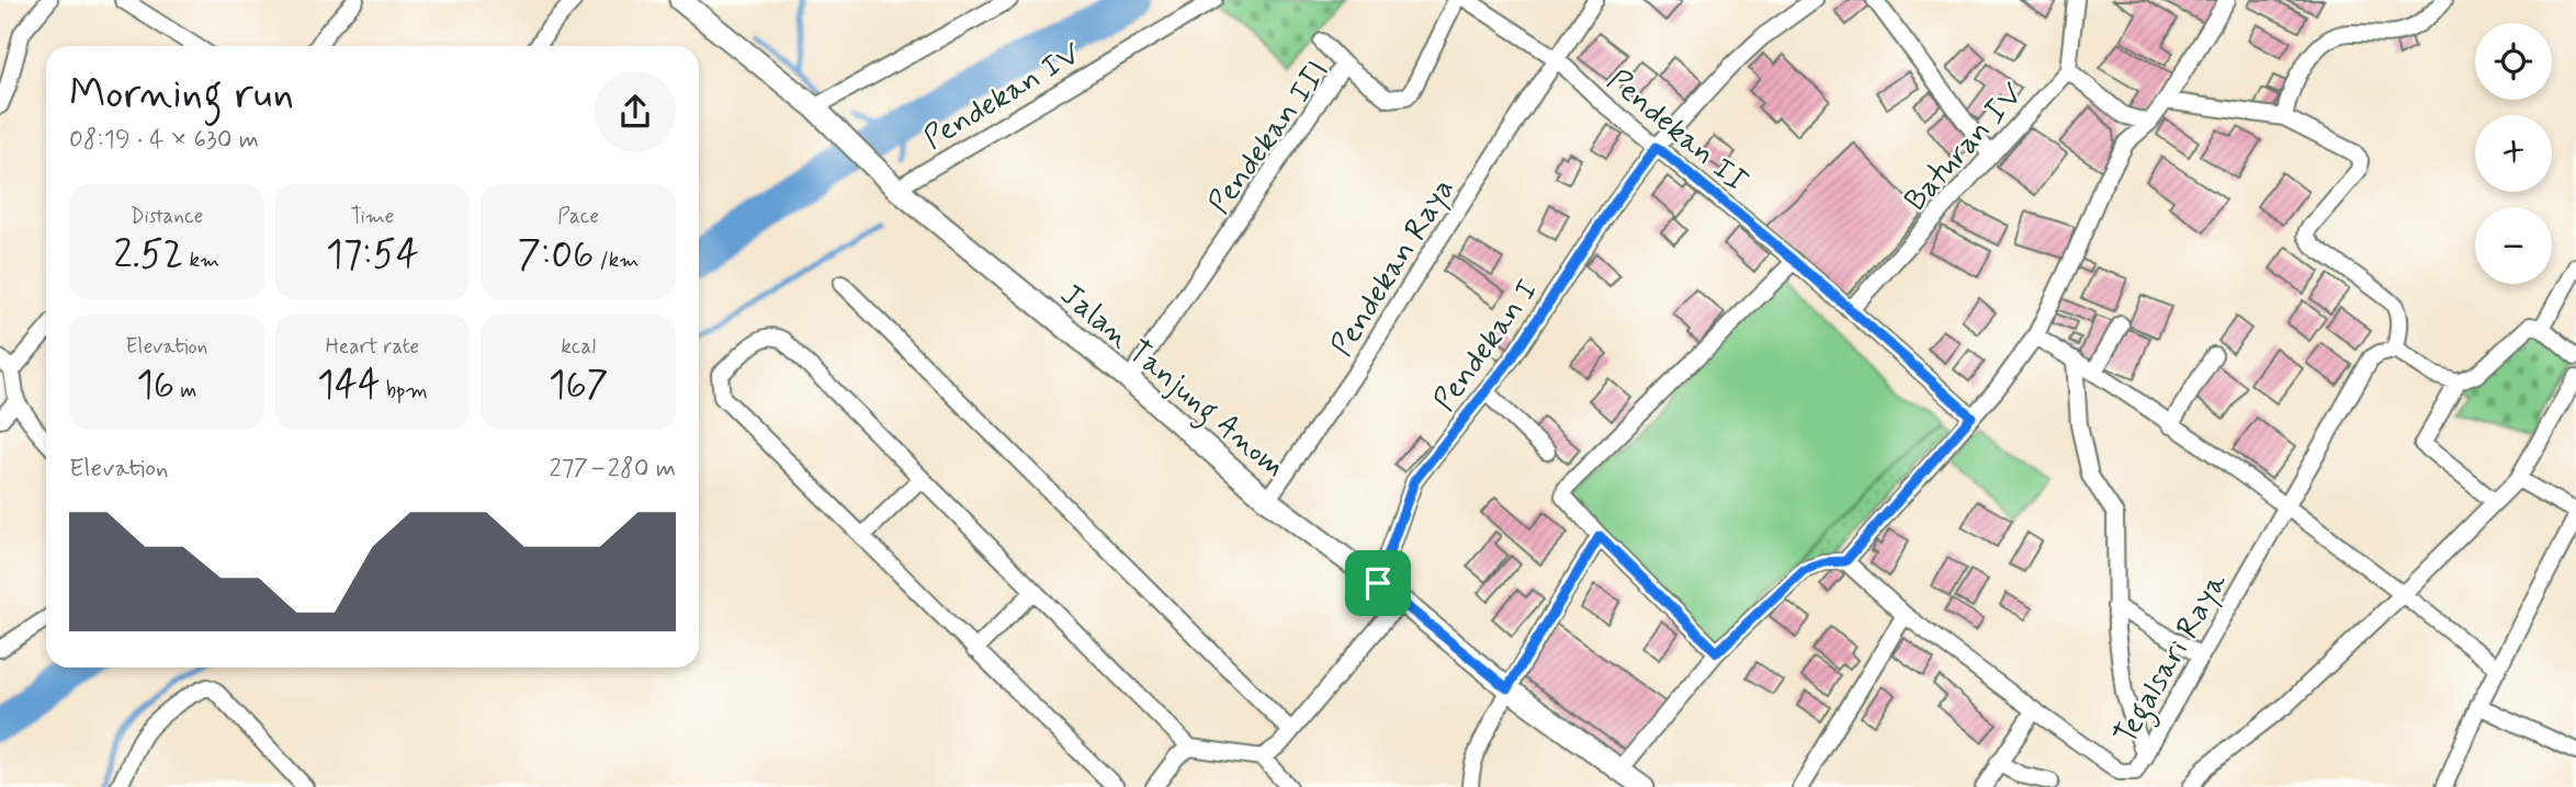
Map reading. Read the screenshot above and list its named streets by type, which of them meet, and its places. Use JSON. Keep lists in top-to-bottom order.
{
  "streets": {
    "main road": ["Jalan Tanjung Anom"],
    "street": [
      "Pendekan IV",
      "Pendekan II",
      "Pendekan III",
      "Baturan IV",
      "Pendekan Raya",
      "Pendekan I",
      "Tegalsari Raya"
    ]
  },
  "crossings": [
    ["Pendekan IV", "Jalan Tanjung Anom"],
    ["Pendekan II", "Baturan IV"],
    ["Pendekan II", "Pendekan Raya"],
    ["Pendekan II", "Pendekan I"],
    ["Pendekan III", "Jalan Tanjung Anom"],
    ["Pendekan Raya", "Jalan Tanjung Anom"],
    ["Pendekan I", "Jalan Tanjung Anom"]
  ],
  "page": {
    "map_buttons": ["+", "−"],
    "heading": ["Morning run", "08:19 · 4 × 630 m"],
    "stats": [
      ["Distance", "2.52 km"],
      ["Time", "17:54"],
      ["Pace", "7:06 /km"],
      ["Elevation", "16 m"],
      ["Heart rate", "144 bpm"],
      ["kcal", "167"]
    ],
    "chart": ["Elevation", "277–280 m"]
  }
}
